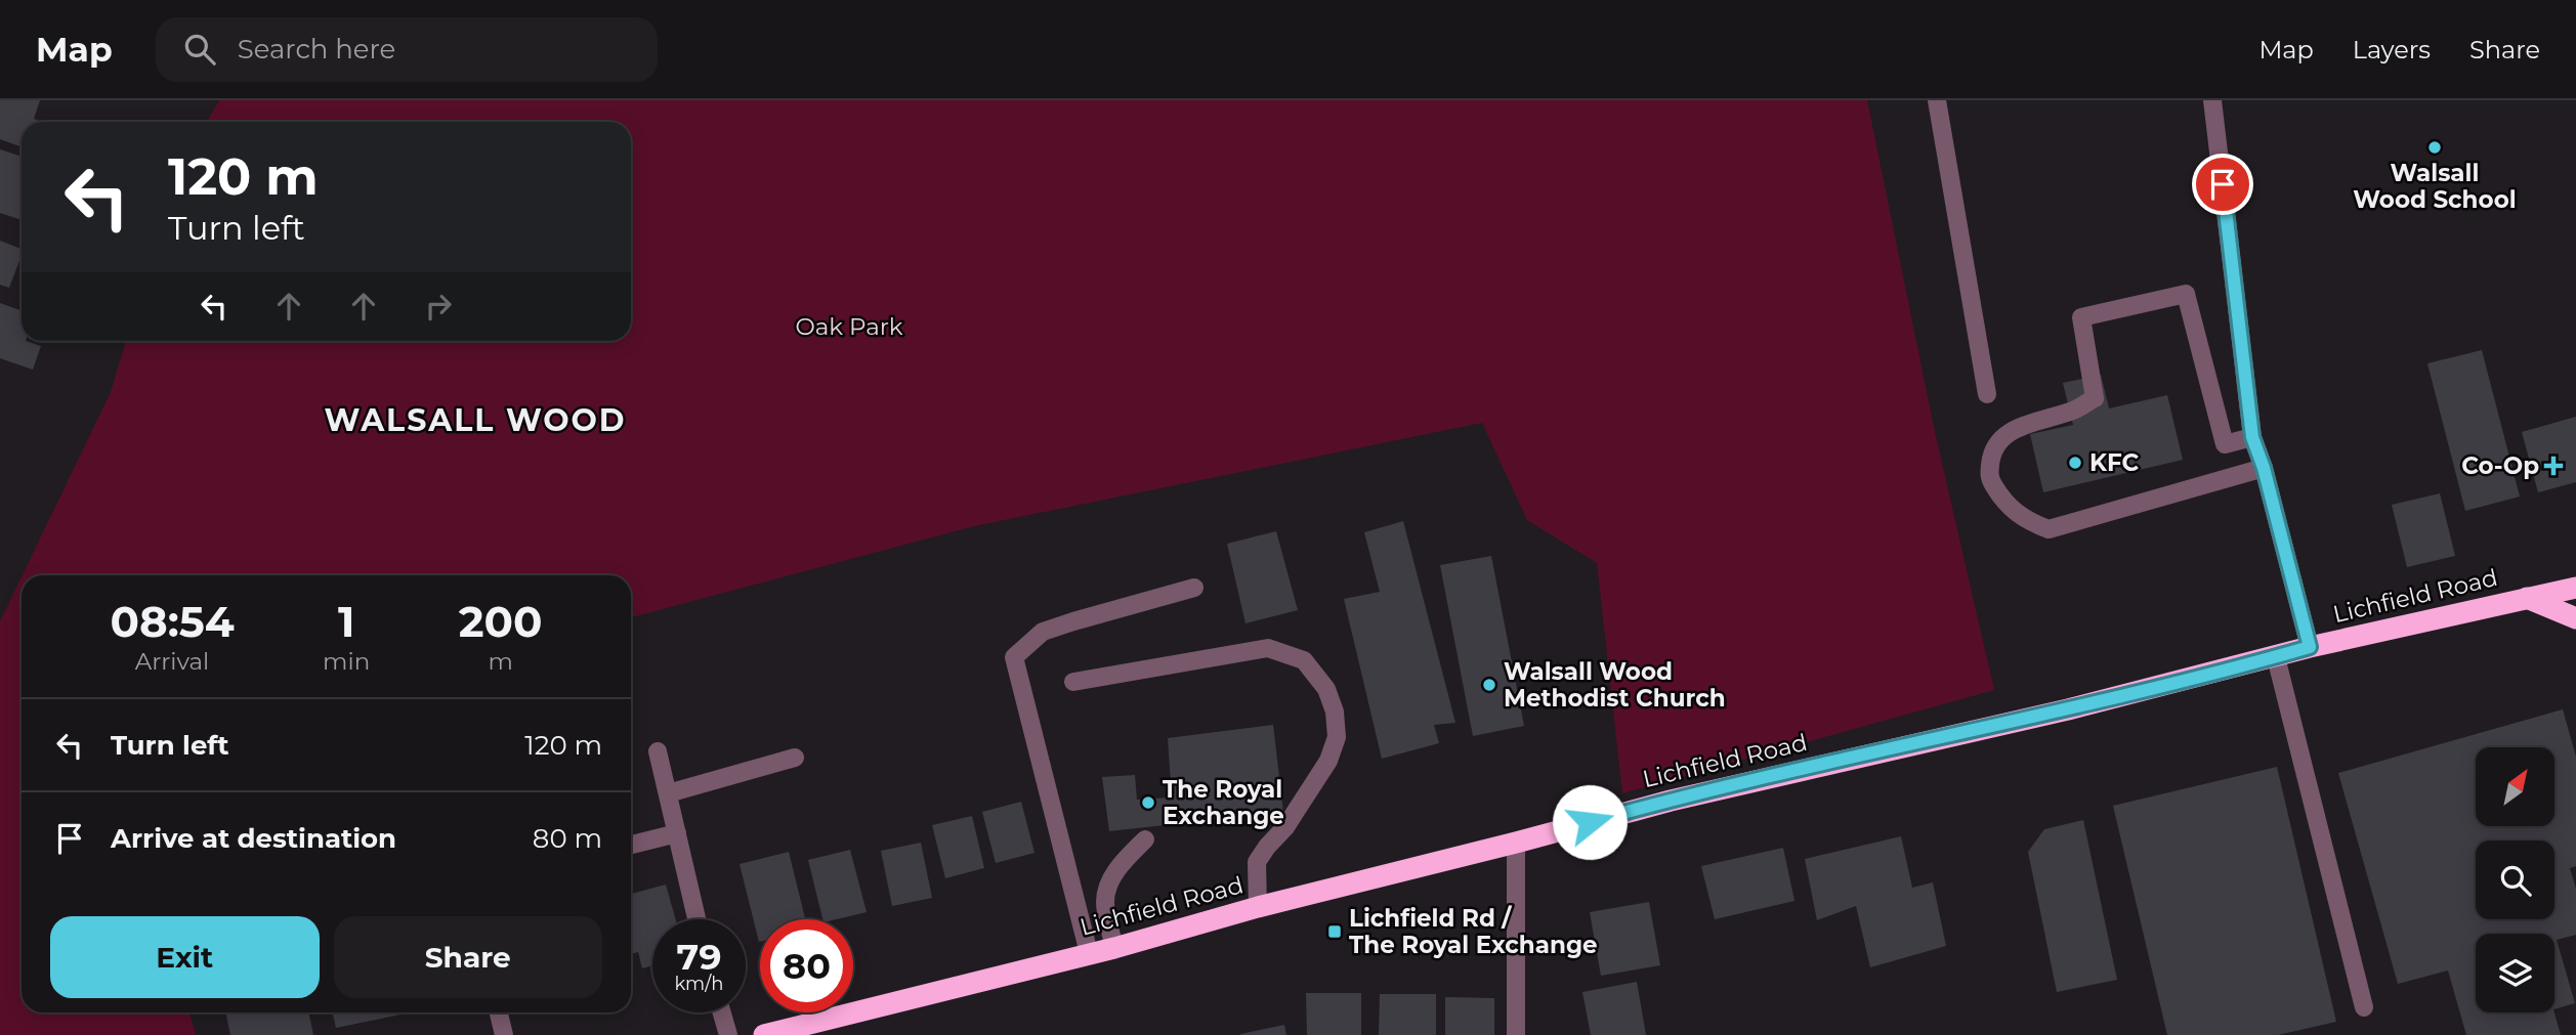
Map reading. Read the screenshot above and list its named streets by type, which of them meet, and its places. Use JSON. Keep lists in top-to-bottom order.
{
  "streets": {
    "highway": ["Lichfield Road"]
  },
  "districts": ["WALSALL WOOD"],
  "parks": ["Oak Park"],
  "places": {
    "other": [
      "Walsall Wood School",
      "KFC",
      "Walsall Wood Methodist Church",
      "The Royal Exchange"
    ],
    "health": ["Co-Op"],
    "transit": ["Lichfield Rd / The Royal Exchange"]
  },
  "north": "top right",
  "page": {
    "header": "Map",
    "search": "Search here",
    "nav": ["Map", "Layers", "Share"],
    "turn": ["120 m", "Turn left"],
    "eta": [
      "08:54",
      "Arrival",
      "1",
      "min",
      "200",
      "m"
    ],
    "list": [
      {
        "name": "Turn left",
        "value": "120 m"
      },
      {
        "name": "Arrive at destination",
        "value": "80 m"
      }
    ],
    "buttons": ["Exit", "Share"],
    "speed": "79 km/h",
    "limit": "80"
  }
}
